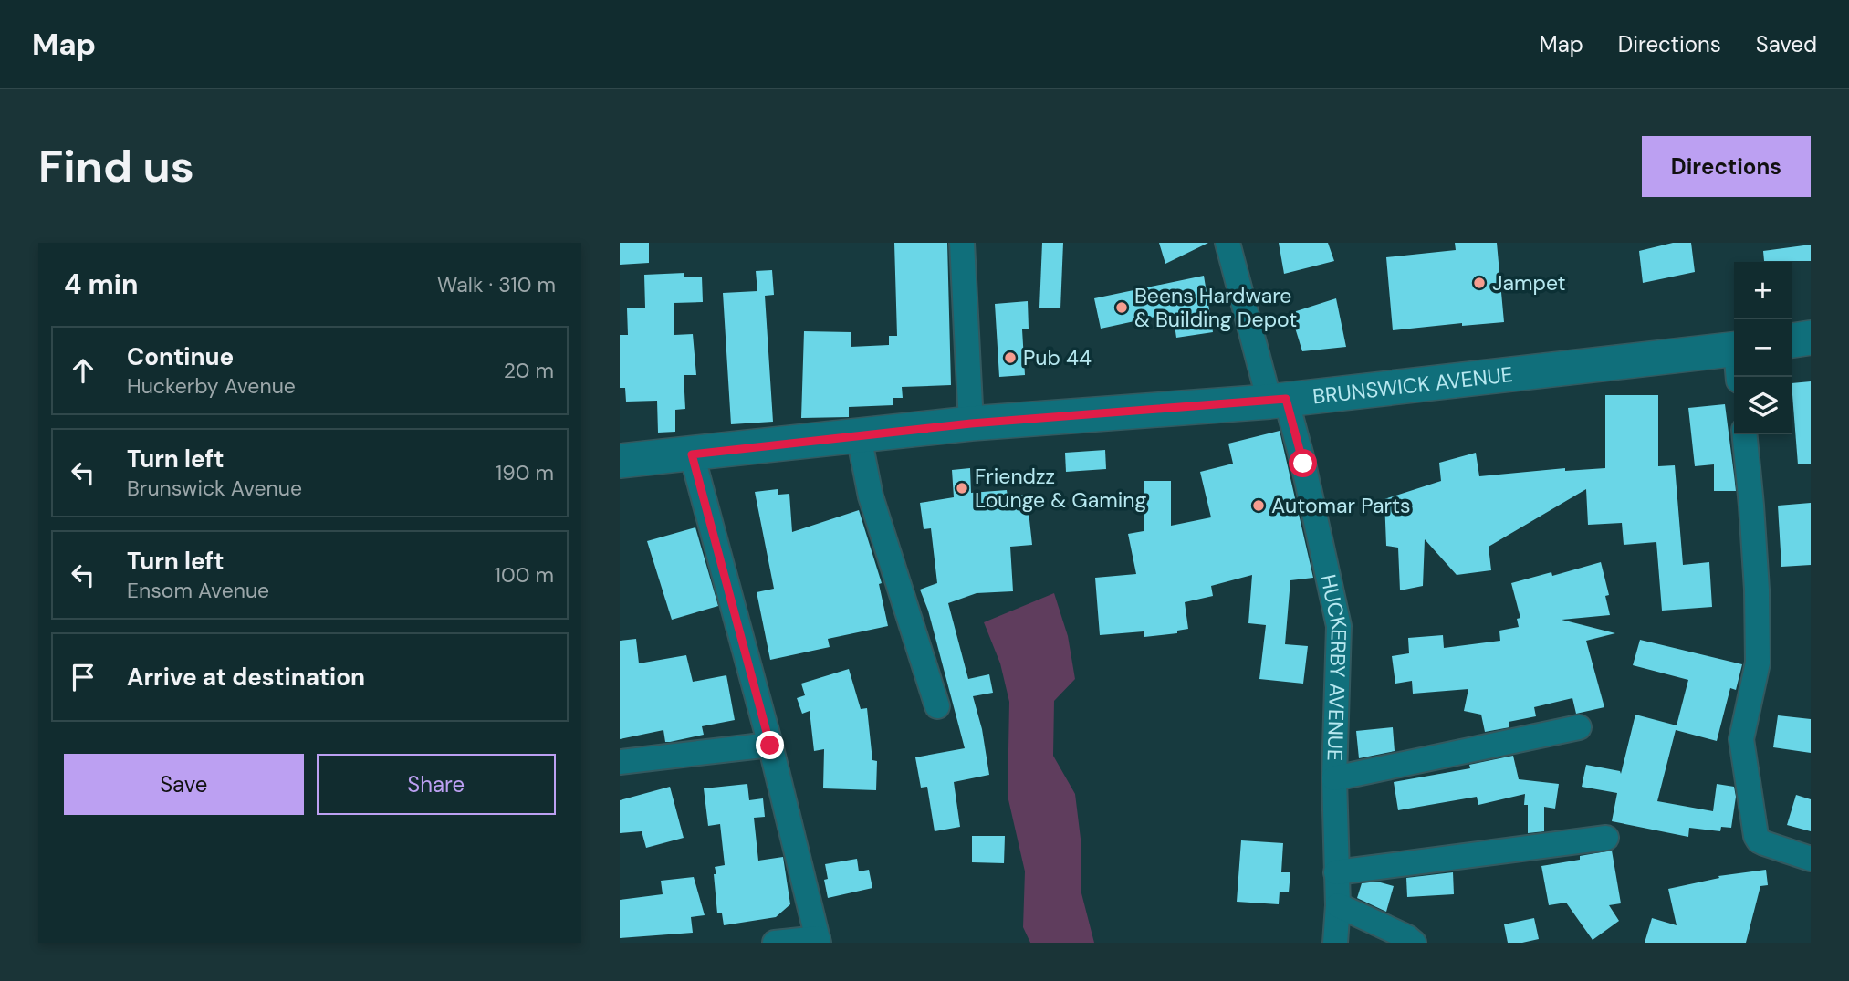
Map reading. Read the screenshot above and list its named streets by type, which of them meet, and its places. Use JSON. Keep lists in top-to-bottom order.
{
  "streets": {
    "main road": ["BRUNSWICK AVENUE"],
    "street": ["HUCKERBY AVENUE"]
  },
  "crossings": [
    ["BRUNSWICK AVENUE", "HUCKERBY AVENUE"]
  ],
  "places": [
    "Jampet",
    "Beens Hardware & Building Depot",
    "Pub 44",
    "Friendzz Lounge & Gaming",
    "Automar Parts"
  ],
  "page": {
    "header": "Map",
    "nav": ["Map", "Directions", "Saved"],
    "buttons": [
      "Directions",
      ["Save", "Share"]
    ],
    "title": "Find us",
    "heading": ["4 min", "Walk · 310 m"],
    "map_buttons": ["+", "−"],
    "list": [
      ["Continue", "Huckerby Avenue", "20 m"],
      ["Turn left", "Brunswick Avenue", "190 m"],
      ["Turn left", "Ensom Avenue", "100 m"],
      "Arrive at destination"
    ]
  }
}
